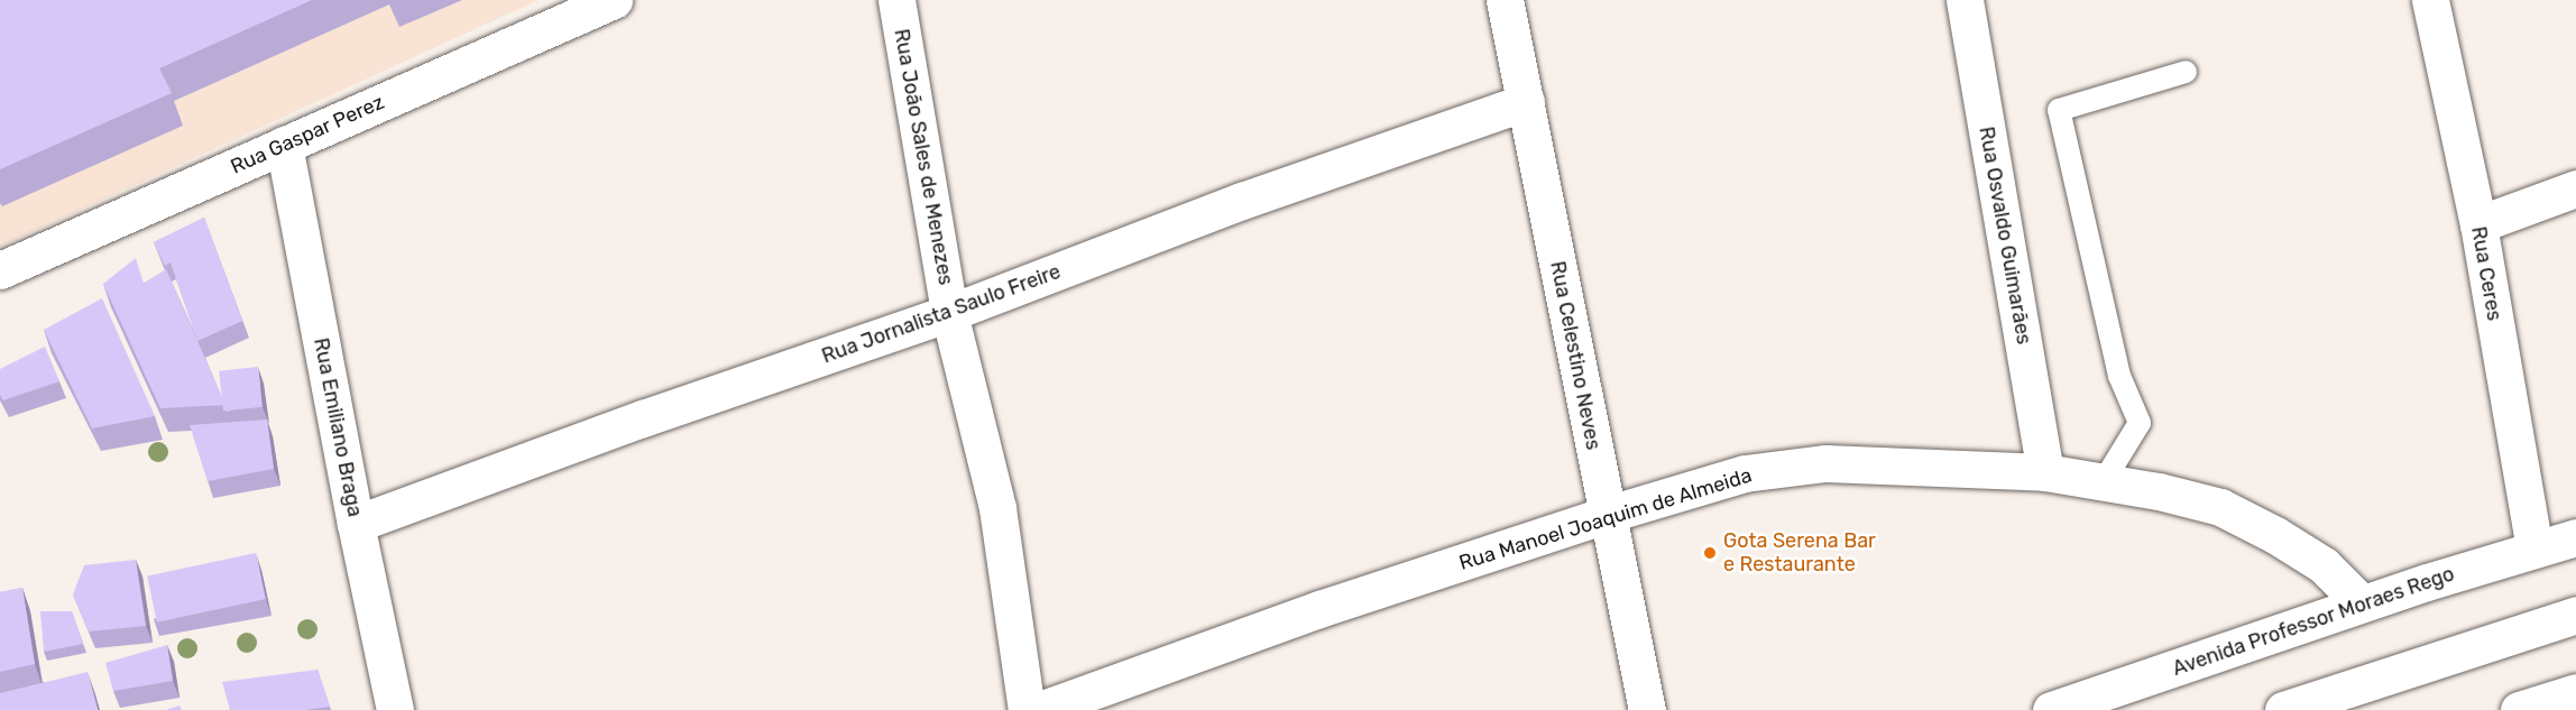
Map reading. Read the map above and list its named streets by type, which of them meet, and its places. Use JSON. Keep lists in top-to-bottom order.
{
  "streets": {
    "main road": [
      "Rua Gaspar Perez",
      "Rua João Sales de Menezes",
      "Rua Osvaldo Guimarães",
      "Rua Ceres",
      "Rua Jornalista Saulo Freire",
      "Rua Celestino Neves",
      "Rua Emiliano Braga",
      "Rua Manoel Joaquim de Almeida",
      "Avenida Professor Moraes Rego"
    ]
  },
  "crossings": [
    ["Rua Gaspar Perez", "Rua Emiliano Braga"],
    ["Rua João Sales de Menezes", "Rua Jornalista Saulo Freire"],
    ["Rua Osvaldo Guimarães", "Rua Manoel Joaquim de Almeida"],
    ["Rua Ceres", "Avenida Professor Moraes Rego"],
    ["Rua Jornalista Saulo Freire", "Rua Celestino Neves"],
    ["Rua Jornalista Saulo Freire", "Rua Emiliano Braga"],
    ["Rua Celestino Neves", "Rua Manoel Joaquim de Almeida"],
    ["Rua Manoel Joaquim de Almeida", "Avenida Professor Moraes Rego"]
  ],
  "places": ["Gota Serena Bar e Restaurante"]
}
